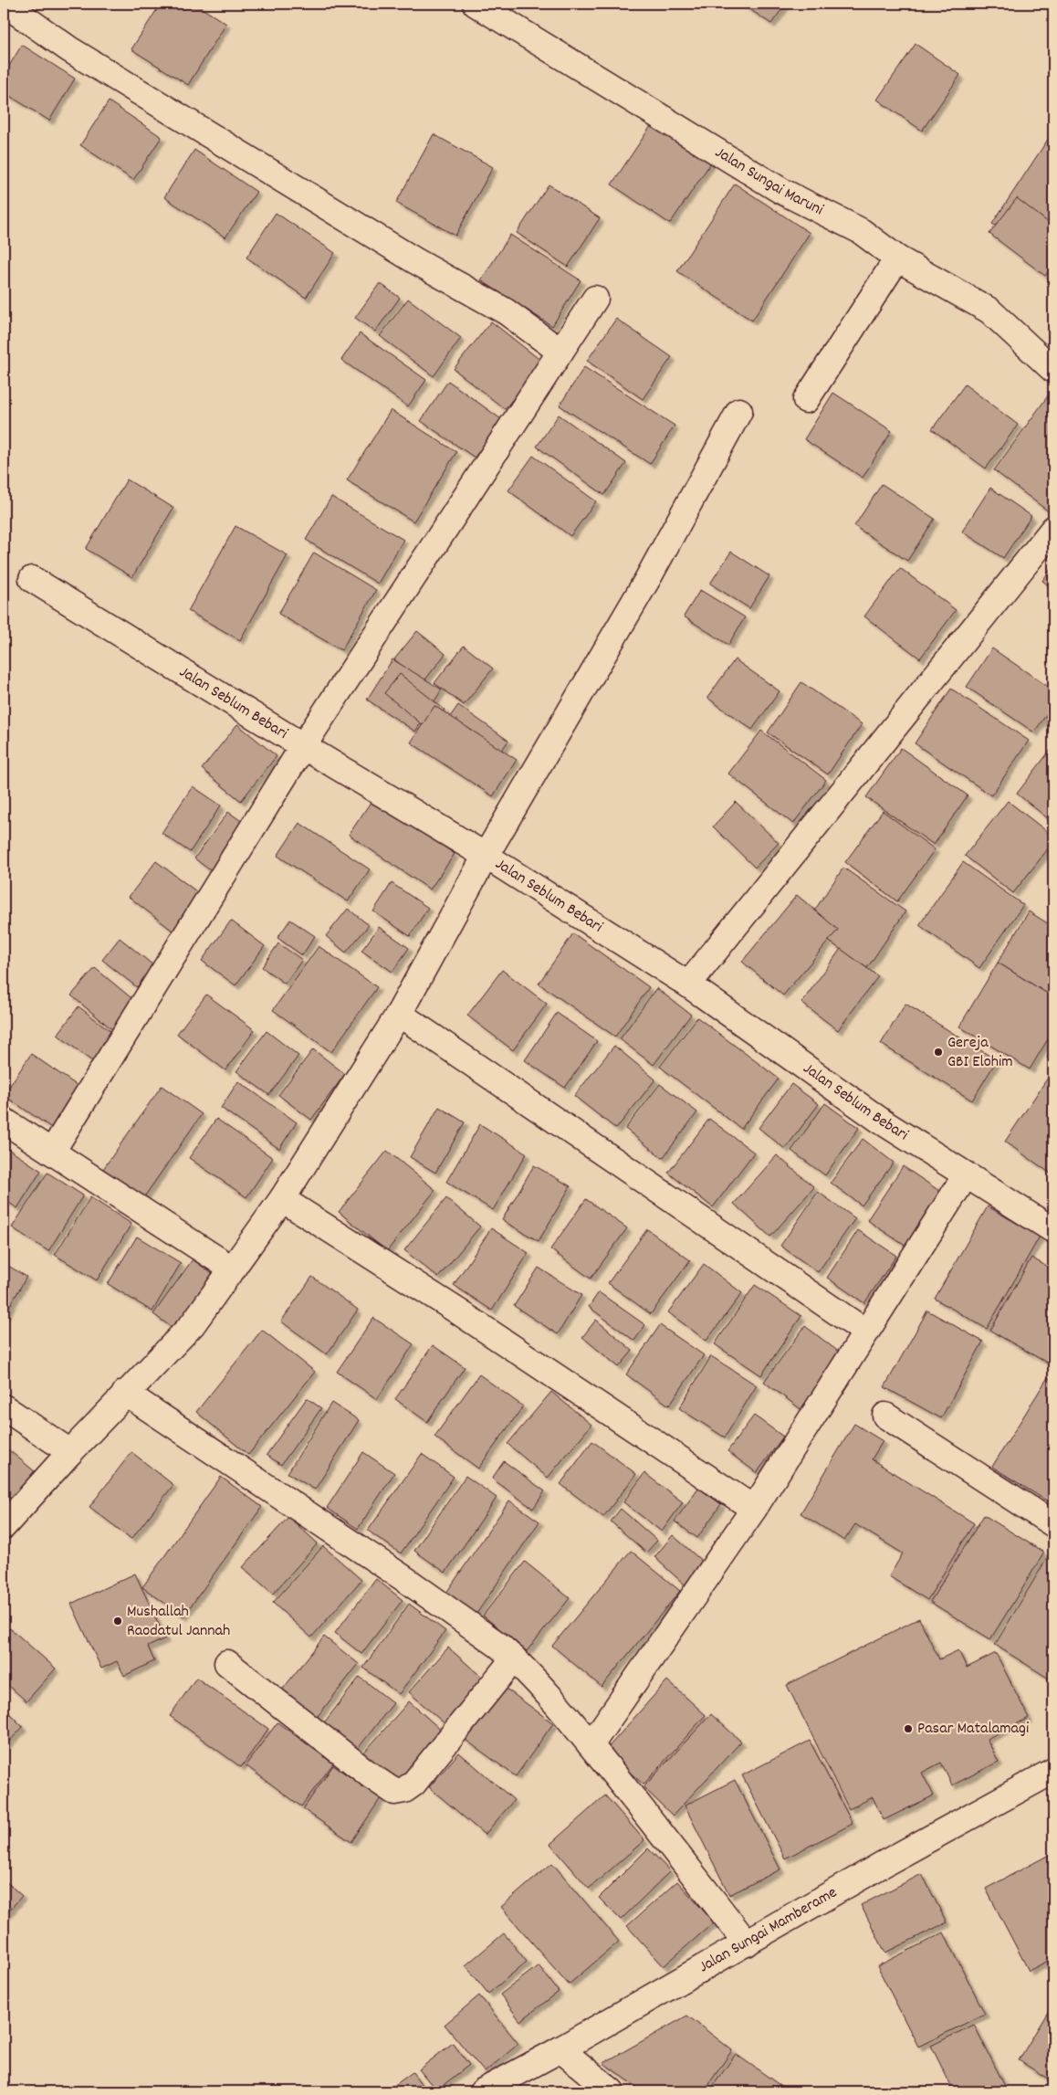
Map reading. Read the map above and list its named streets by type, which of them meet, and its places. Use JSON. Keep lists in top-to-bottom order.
{
  "streets": {
    "street": ["Jalan Sungai Maruni", "Jalan Seblum Bebari", "Jalan Sungai Mamberame"]
  },
  "places": ["Gereja GBI Elohim", "Mushallah Raodatul Jannah", "Pasar Matalamagi"]
}
